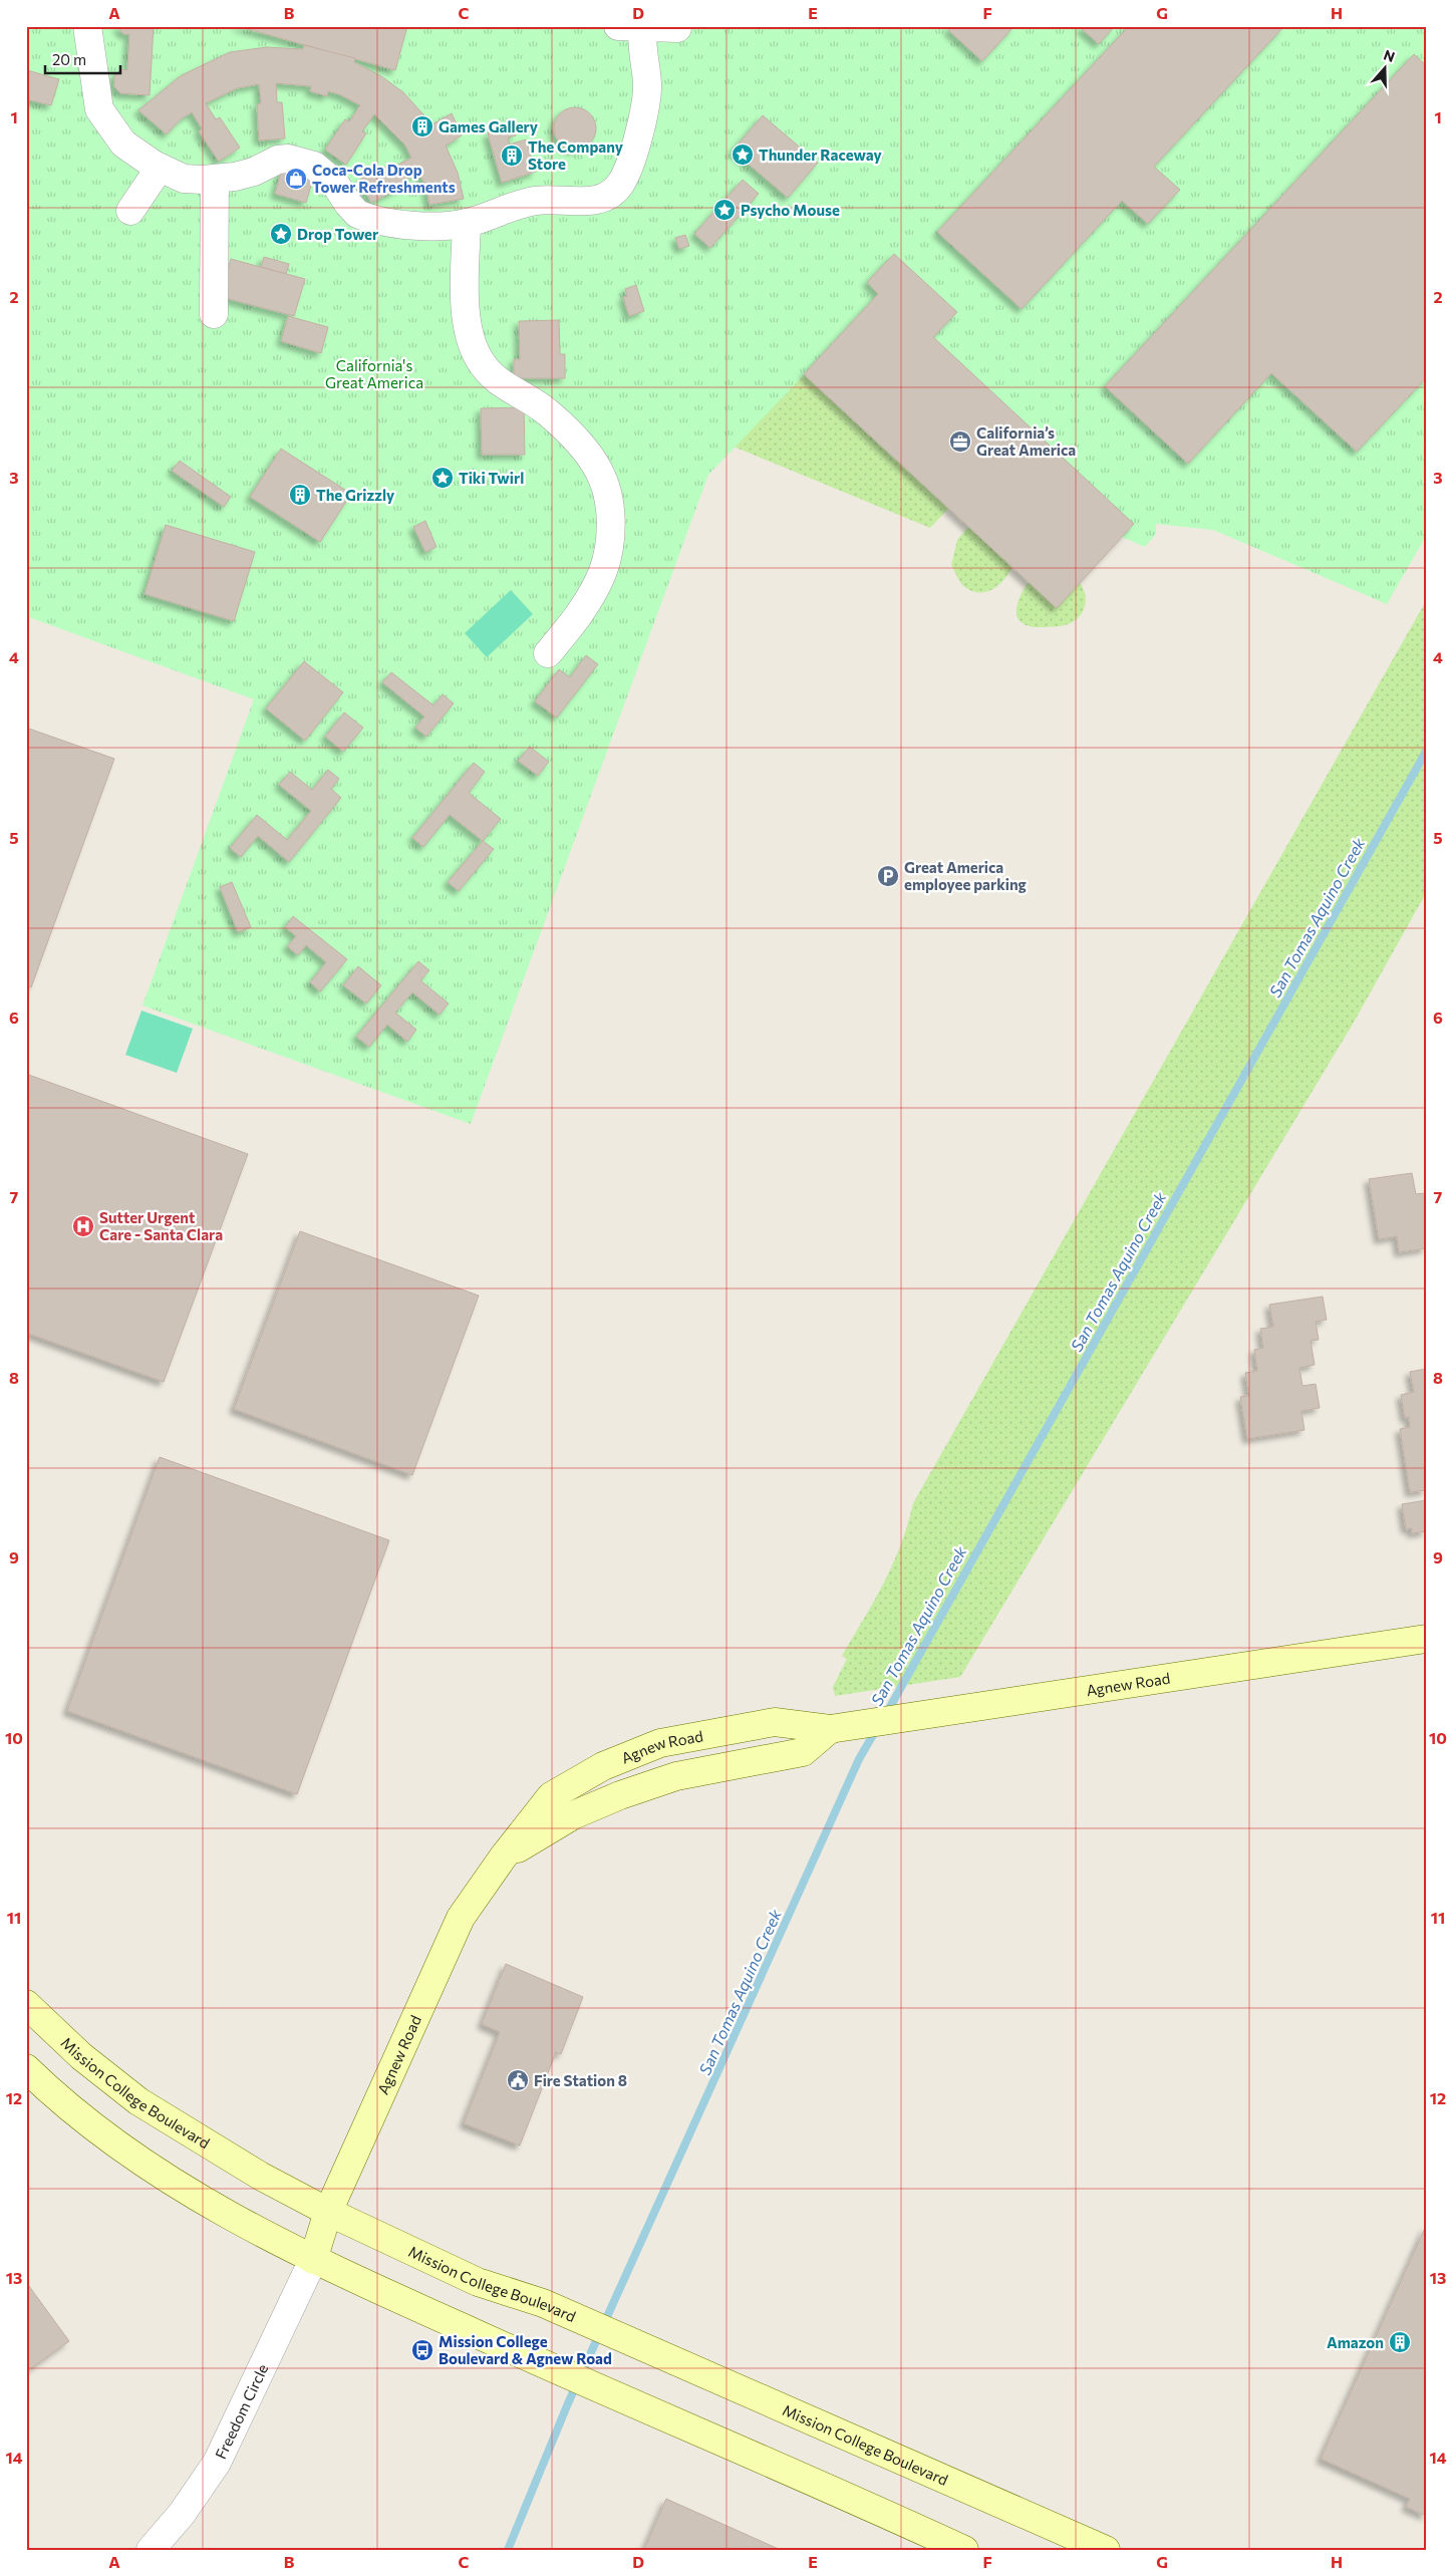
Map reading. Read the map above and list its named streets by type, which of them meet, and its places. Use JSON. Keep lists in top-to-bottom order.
{
  "streets": {
    "main road": ["Agnew Road", "Mission College Boulevard"],
    "street": ["Freedom Circle"]
  },
  "crossings": [
    ["Agnew Road", "Mission College Boulevard"],
    ["Agnew Road", "Freedom Circle"]
  ],
  "water": ["San Tomas Aquino Creek"],
  "parks": ["California's Great America"],
  "places": {
    "building": [
      "Games Gallery",
      "The Company Store",
      "The Grizzly",
      "Amazon"
    ],
    "place": [
      "Thunder Raceway",
      "Psycho Mouse",
      "Drop Tower",
      "Tiki Twirl"
    ],
    "shop": ["Coca-Cola Drop Tower Refreshments"],
    "office": ["California’s Great America"],
    "parking": ["Great America employee parking"],
    "hospital": ["Sutter Urgent Care - Santa Clara"],
    "public building": ["Fire Station 8"],
    "bus stop": ["Mission College Boulevard & Agnew Road"]
  },
  "scale_bar": "20 m",
  "north": "top",
  "grid": {
    "columns": [
      "A",
      "B",
      "C",
      "D",
      "E",
      "F",
      "G",
      "H"
    ],
    "rows": [
      "1",
      "2",
      "3",
      "4",
      "5",
      "6",
      "7",
      "8",
      "9",
      "10",
      "11",
      "12",
      "13",
      "14"
    ]
  }
}
